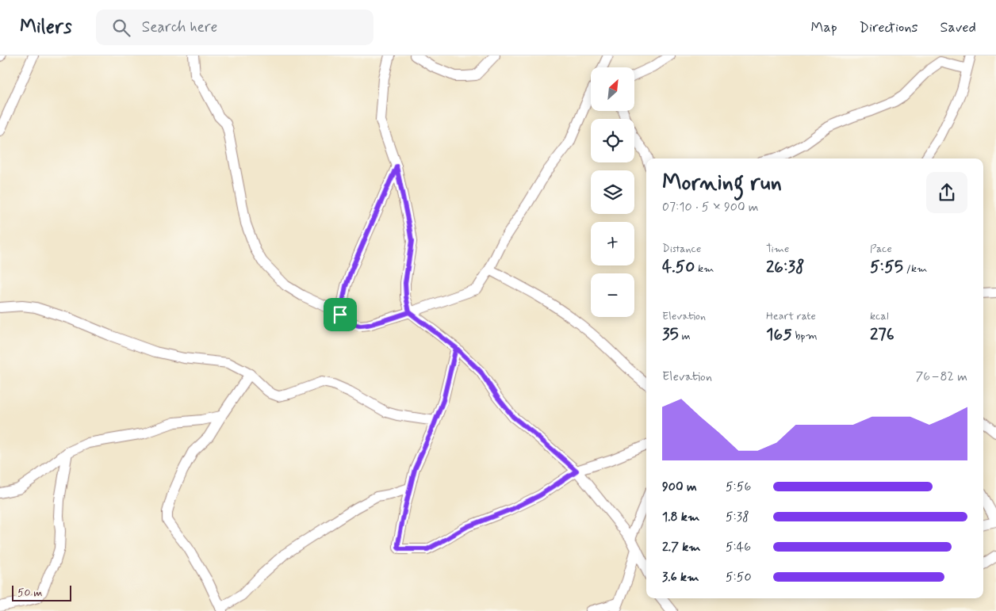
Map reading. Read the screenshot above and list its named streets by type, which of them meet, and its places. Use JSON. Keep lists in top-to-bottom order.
{
  "scale_bar": "50 m",
  "north": "top right",
  "page": {
    "header": "Milers",
    "search": "Search here",
    "nav": ["Map", "Directions", "Saved"],
    "map_buttons": ["+", "−"],
    "heading": ["Morning run", "07:10 · 5 × 900 m"],
    "stats": [
      ["Distance", "4.50 km"],
      ["Time", "26:38"],
      ["Pace", "5:55 /km"],
      ["Elevation", "35 m"],
      ["Heart rate", "165 bpm"],
      ["kcal", "276"]
    ],
    "chart": ["Elevation", "76–82 m"],
    "list": [
      {
        "name": "900 m",
        "note": "5:56"
      },
      {
        "name": "1.8 km",
        "note": "5:38"
      },
      {
        "name": "2.7 km",
        "note": "5:46"
      },
      {
        "name": "3.6 km",
        "note": "5:50"
      }
    ],
    "scale": "50 m"
  }
}
